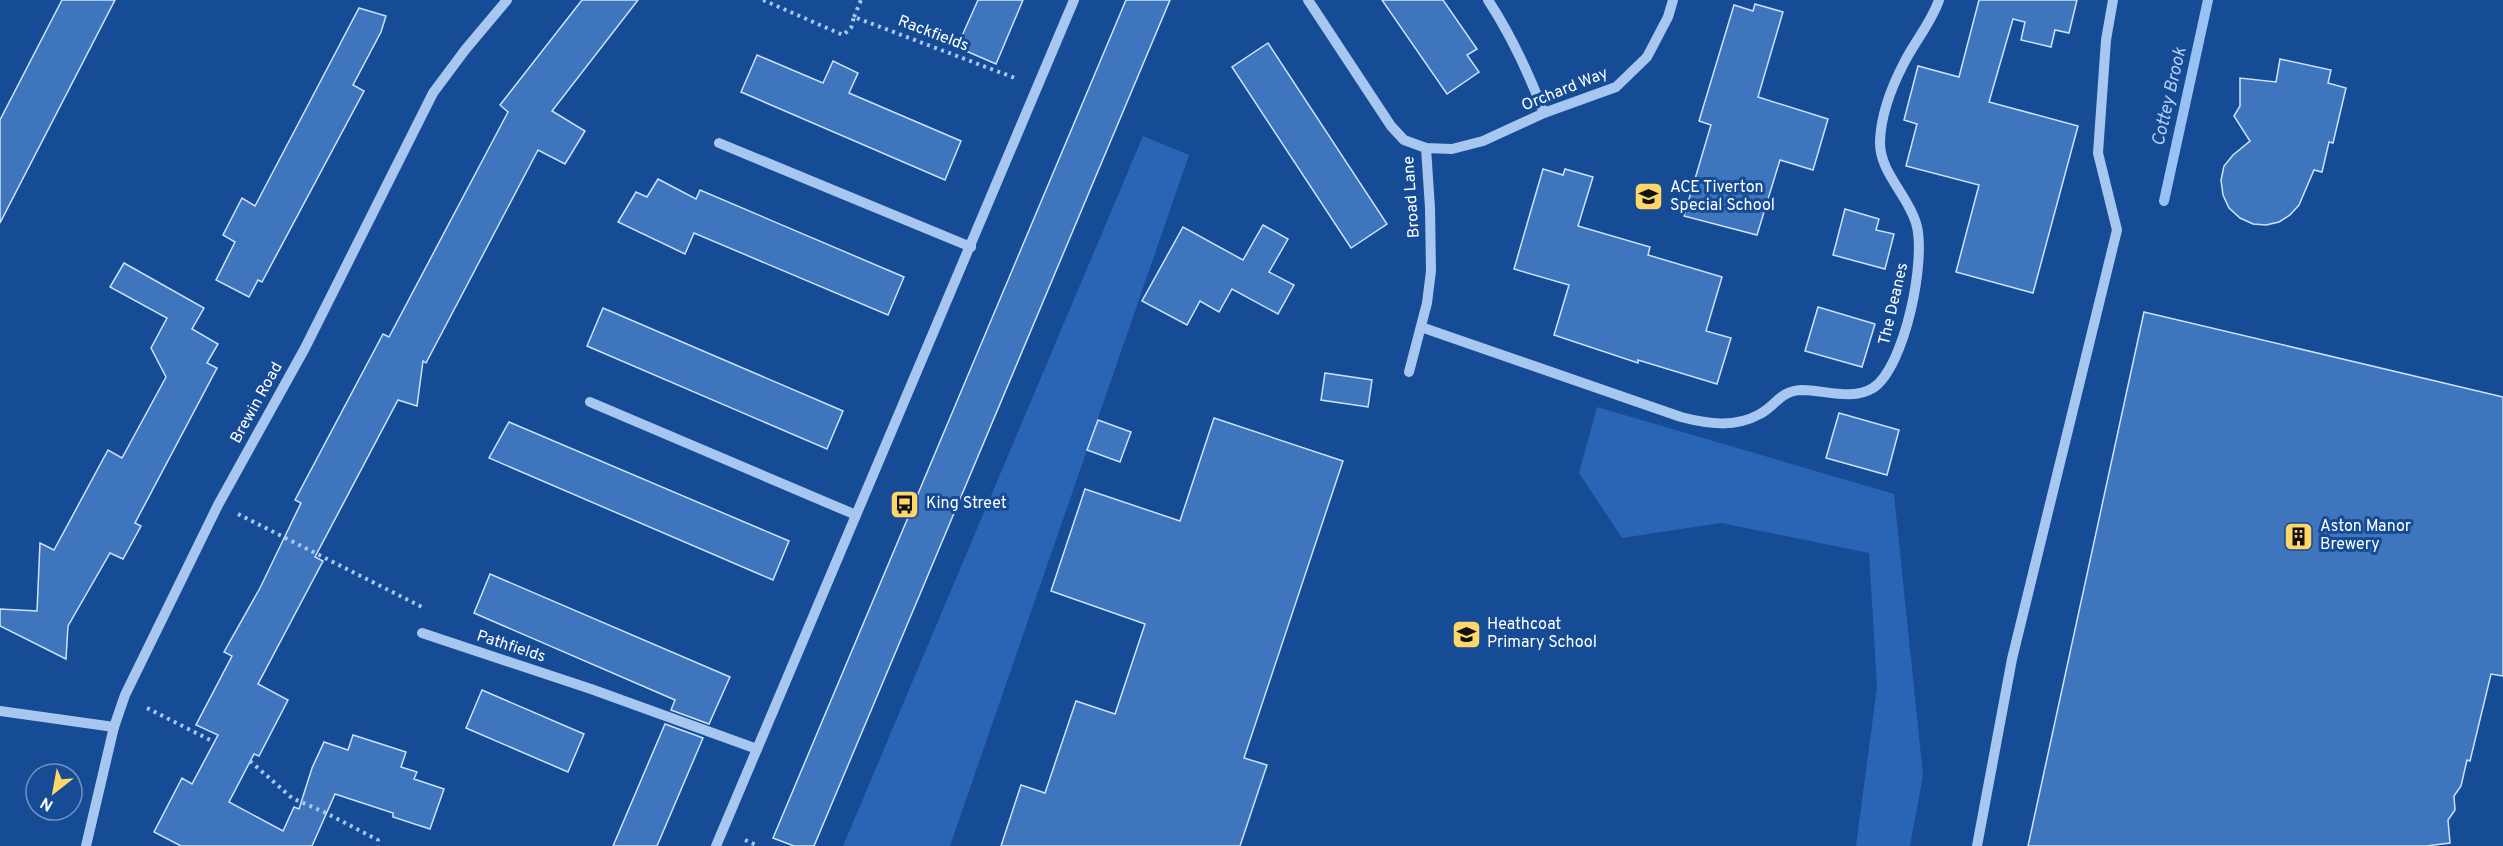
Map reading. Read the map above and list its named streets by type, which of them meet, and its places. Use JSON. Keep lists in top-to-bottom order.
{
  "streets": {
    "street": [
      "Orchard Way",
      "Broad Lane",
      "The Deanes",
      "Brewin Road",
      "Pathfields"
    ],
    "path": ["Rackfields"]
  },
  "crossings": [
    ["Orchard Way", "Broad Lane"],
    ["Broad Lane", "The Deanes"]
  ],
  "water": ["Cottey Brook"],
  "places": {
    "school or university": ["ACE Tiverton Special School", "Heathcoat Primary School"],
    "bus stop": ["King Street"],
    "building": ["Aston Manor Brewery"]
  },
  "north": "bottom left"
}
